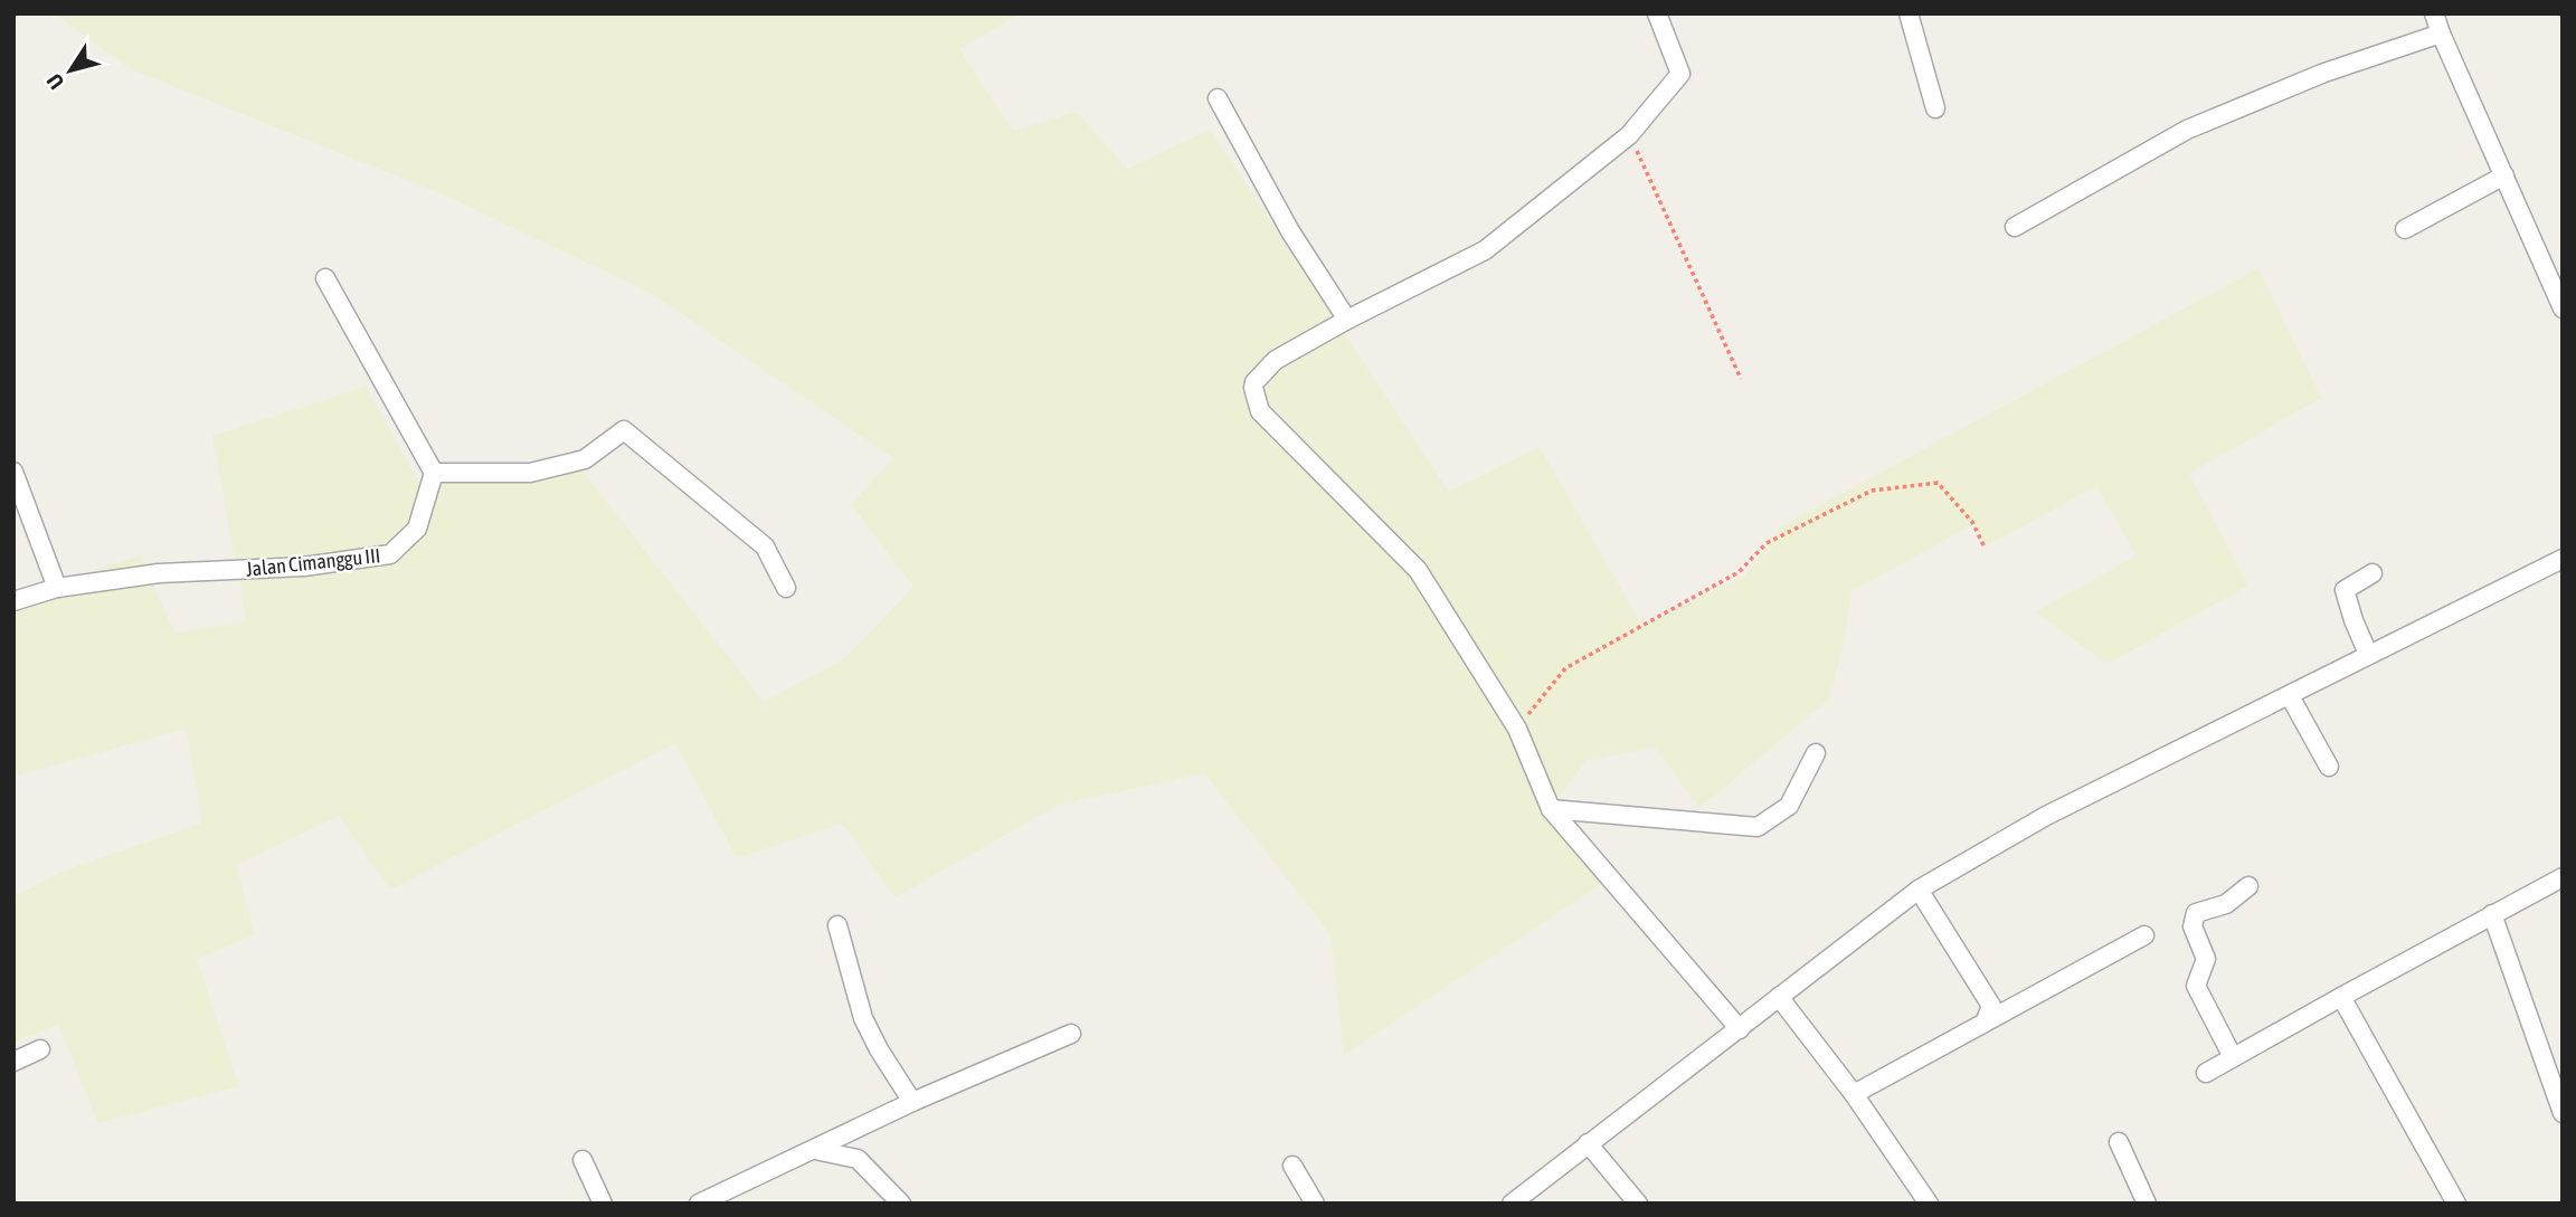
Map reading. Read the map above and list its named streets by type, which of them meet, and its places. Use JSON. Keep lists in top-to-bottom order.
{
  "streets": {
    "street": ["Jalan Cimanggu III"]
  },
  "north": "bottom left"
}
